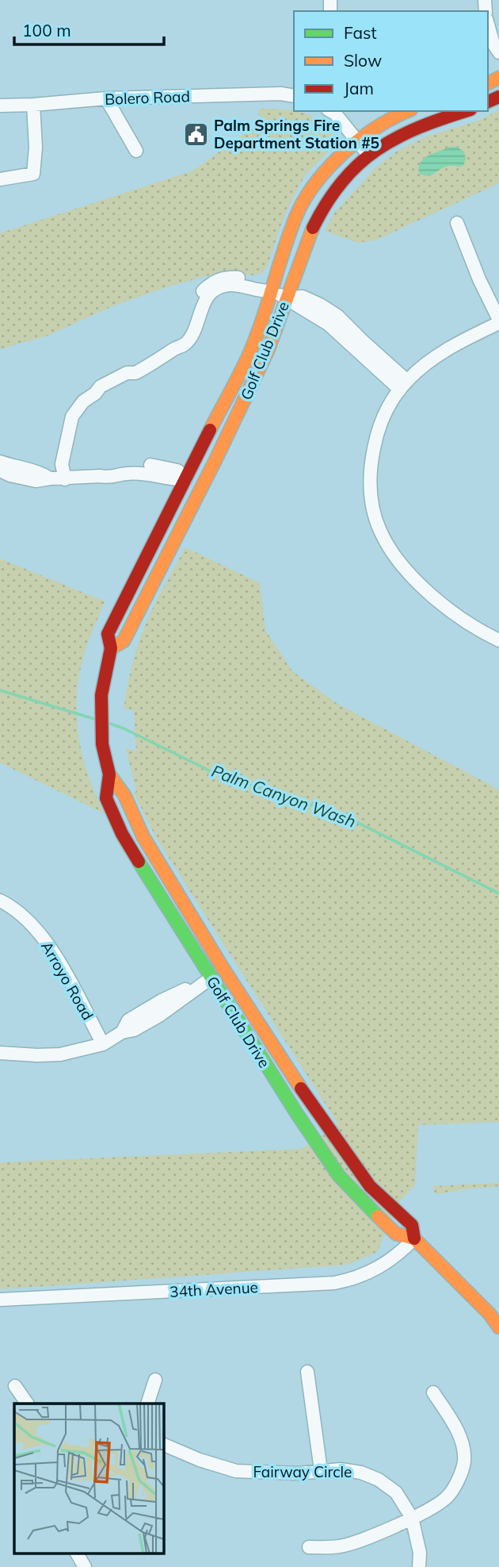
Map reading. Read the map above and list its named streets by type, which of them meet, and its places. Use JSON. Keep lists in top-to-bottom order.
{
  "streets": {
    "street": [
      "Bolero Road",
      "Golf Club Drive",
      "Arroyo Road",
      "34th Avenue",
      "Fairway Circle"
    ]
  },
  "crossings": [
    ["Golf Club Drive", "34th Avenue"]
  ],
  "water": ["Palm Canyon Wash"],
  "places": {
    "public building": ["Palm Springs Fire Department Station #5"]
  },
  "legend": ["Fast", "Slow", "Jam"],
  "scale_bar": "100 m"
}
